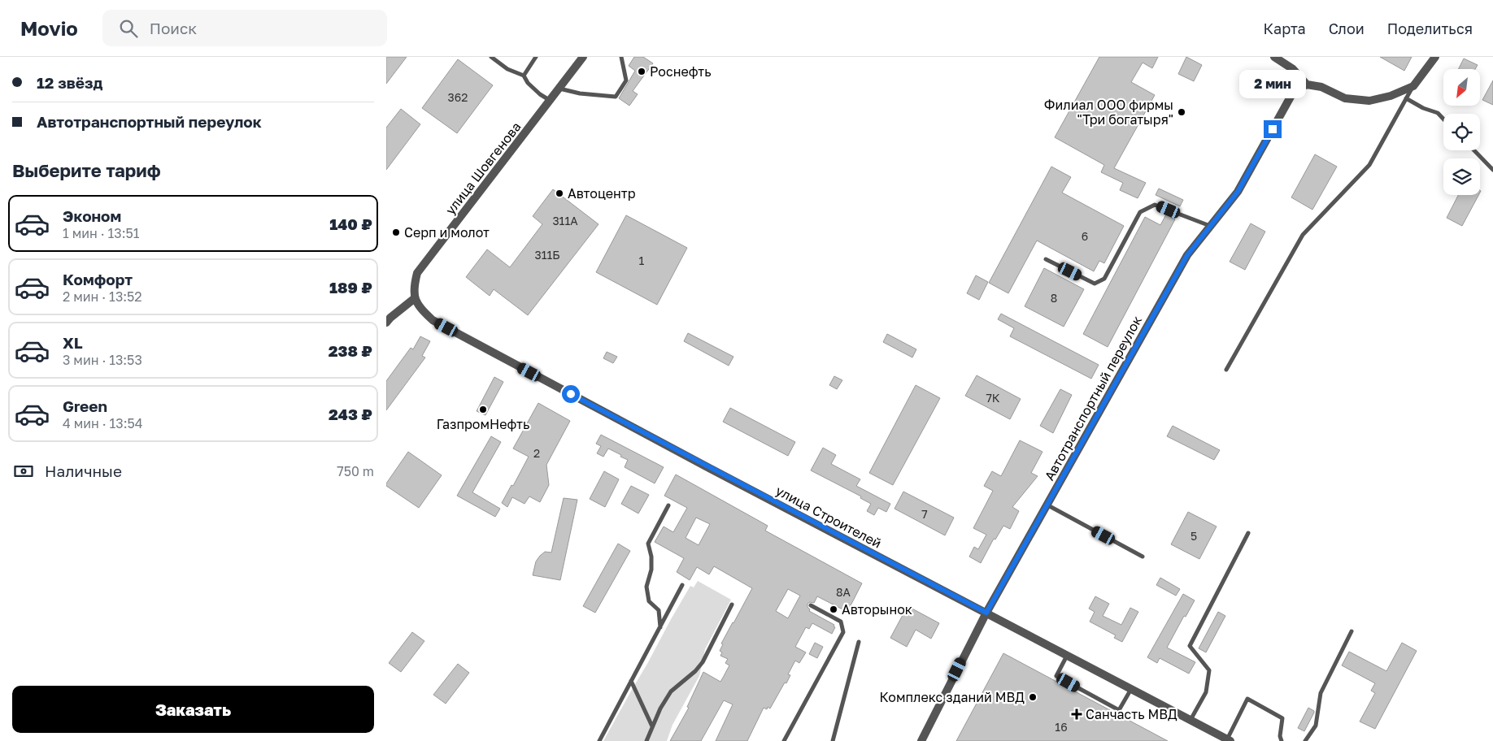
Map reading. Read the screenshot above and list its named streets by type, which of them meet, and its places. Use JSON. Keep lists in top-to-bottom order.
{
  "streets": {
    "street": ["улица Шовгенова", "Автотранспортный переулок", "улица Строителей"]
  },
  "crossings": [
    ["улица Шовгенова", "улица Строителей"],
    ["Автотранспортный переулок", "улица Строителей"]
  ],
  "places": {
    "other": [
      "Роснефть",
      "Филиал ООО фирмы \"Три богатыря\"",
      "Автоцентр",
      "Серп и молот",
      "ГазпромНефть",
      "Авторынок",
      "Комплекс зданий МВД"
    ],
    "health": ["Санчасть МВД"]
  },
  "house_numbers": [
    "362",
    "311А",
    "6",
    "311Б",
    "1",
    "8",
    "7К",
    "2",
    "7",
    "5",
    "8А",
    "16"
  ],
  "north": "bottom left",
  "page": {
    "header": "Movio",
    "search": "Поиск",
    "nav": ["Карта", "Слои", "Поделиться"],
    "banner": ["12 звёзд", "Автотранспортный переулок"],
    "bubble": "2 мин",
    "heading": "Выберите тариф",
    "list": [
      {
        "name": "Эконом",
        "note": "1 мин · 13:51",
        "value": "140 ₽"
      },
      {
        "name": "Комфорт",
        "note": "2 мин · 13:52",
        "value": "189 ₽"
      },
      {
        "name": "XL",
        "note": "3 мин · 13:53",
        "value": "238 ₽"
      },
      {
        "name": "Green",
        "note": "4 мин · 13:54",
        "value": "243 ₽"
      }
    ],
    "pay": ["Наличные", "750 m"],
    "buttons": "Заказать"
  }
}
